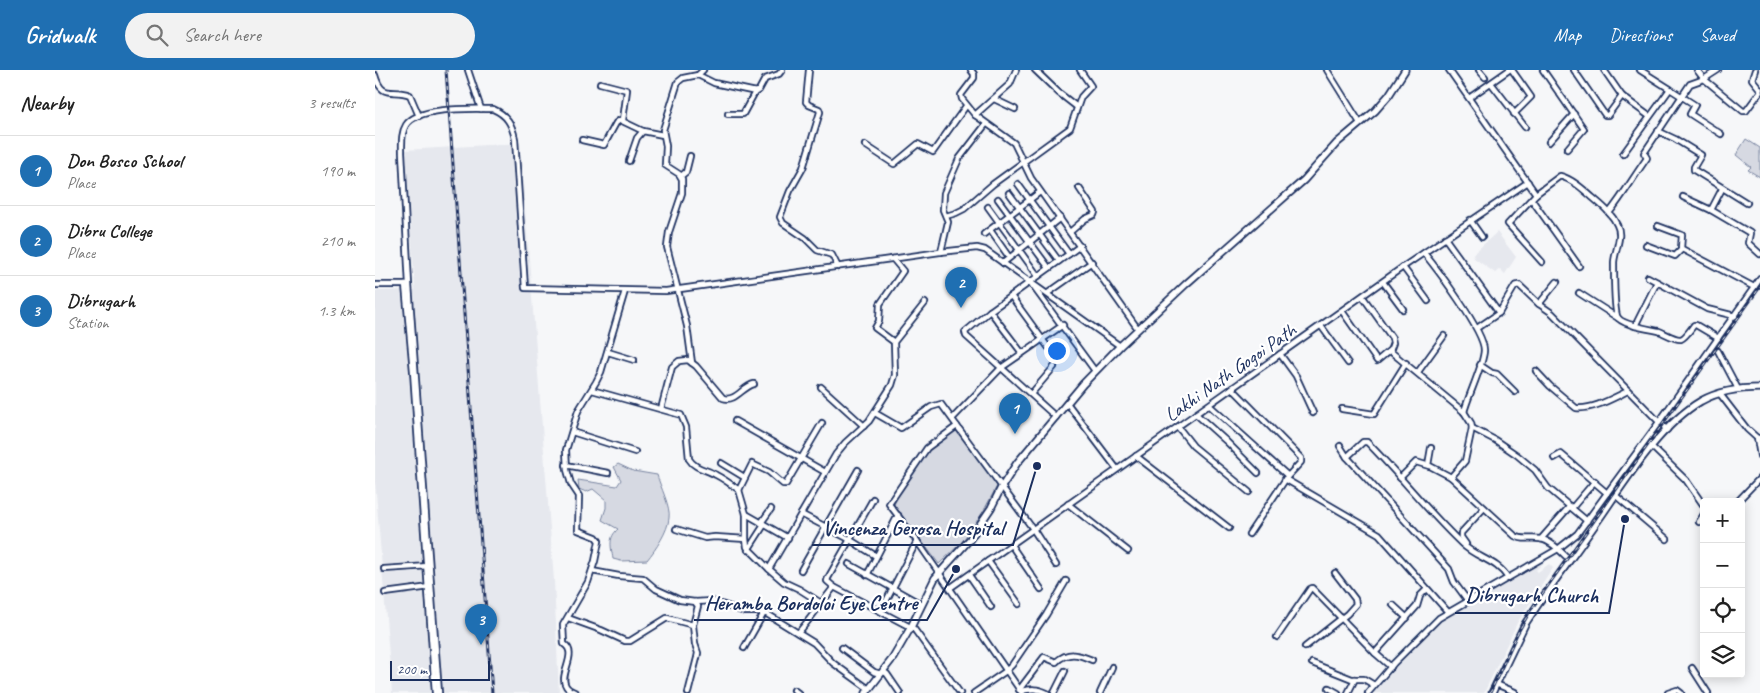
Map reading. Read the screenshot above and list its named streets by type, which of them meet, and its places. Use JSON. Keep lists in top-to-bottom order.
{
  "streets": {
    "street": ["Lakhi Nath Gogoi Path"]
  },
  "places": ["Vincenza Gerosa Hospital", "Dibrugarh Church", "Heramba Bordoloi Eye Centre"],
  "scale_bar": "200 m",
  "page": {
    "header": "Gridwalk",
    "search": "Search here",
    "nav": ["Map", "Directions", "Saved"],
    "heading": ["Nearby", "3 results"],
    "list": [
      {
        "mark": "1",
        "name": "Don Bosco School",
        "note": "Place",
        "value": "190 m"
      },
      {
        "mark": "2",
        "name": "Dibru College",
        "note": "Place",
        "value": "210 m"
      },
      {
        "mark": "3",
        "name": "Dibrugarh",
        "note": "Station",
        "value": "1.3 km"
      }
    ],
    "pins": ["2", "1", "3"],
    "map_buttons": ["+", "−"],
    "scale": "200 m"
  }
}
